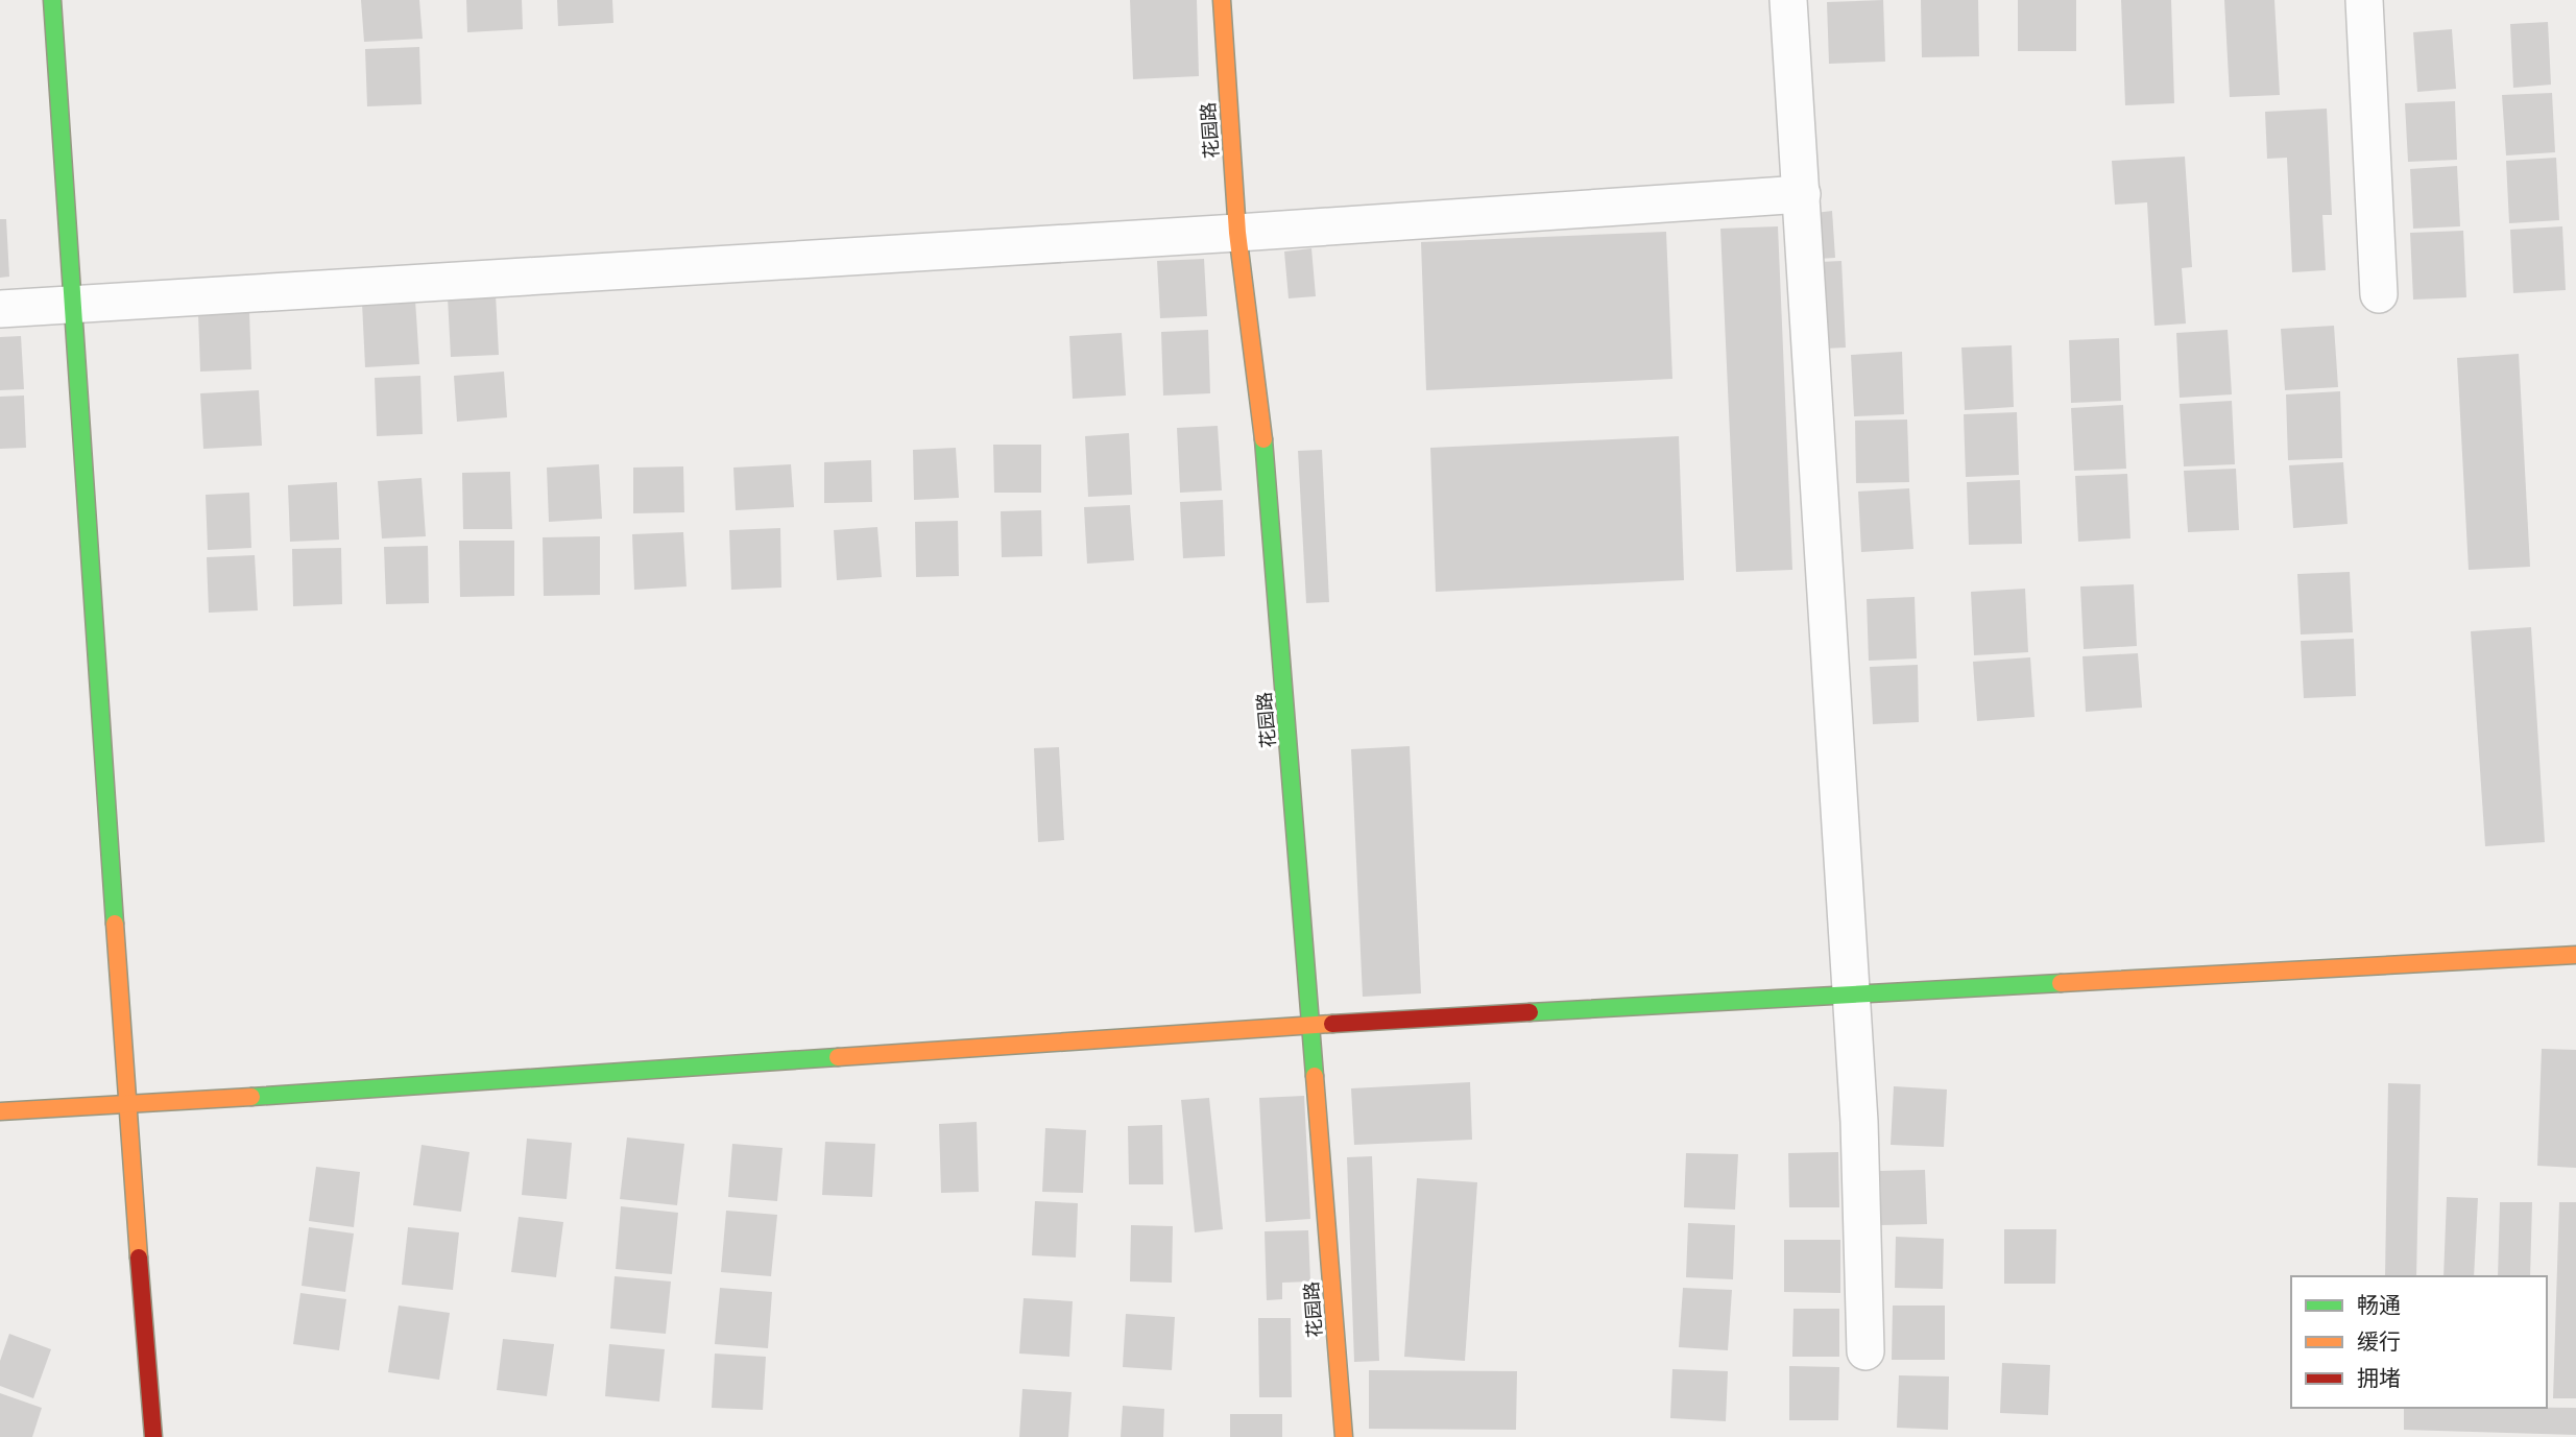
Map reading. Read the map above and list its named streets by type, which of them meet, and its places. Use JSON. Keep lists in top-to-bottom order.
{
  "streets": {
    "street": ["花园路"]
  },
  "legend": ["畅通", "缓行", "拥堵"]
}
